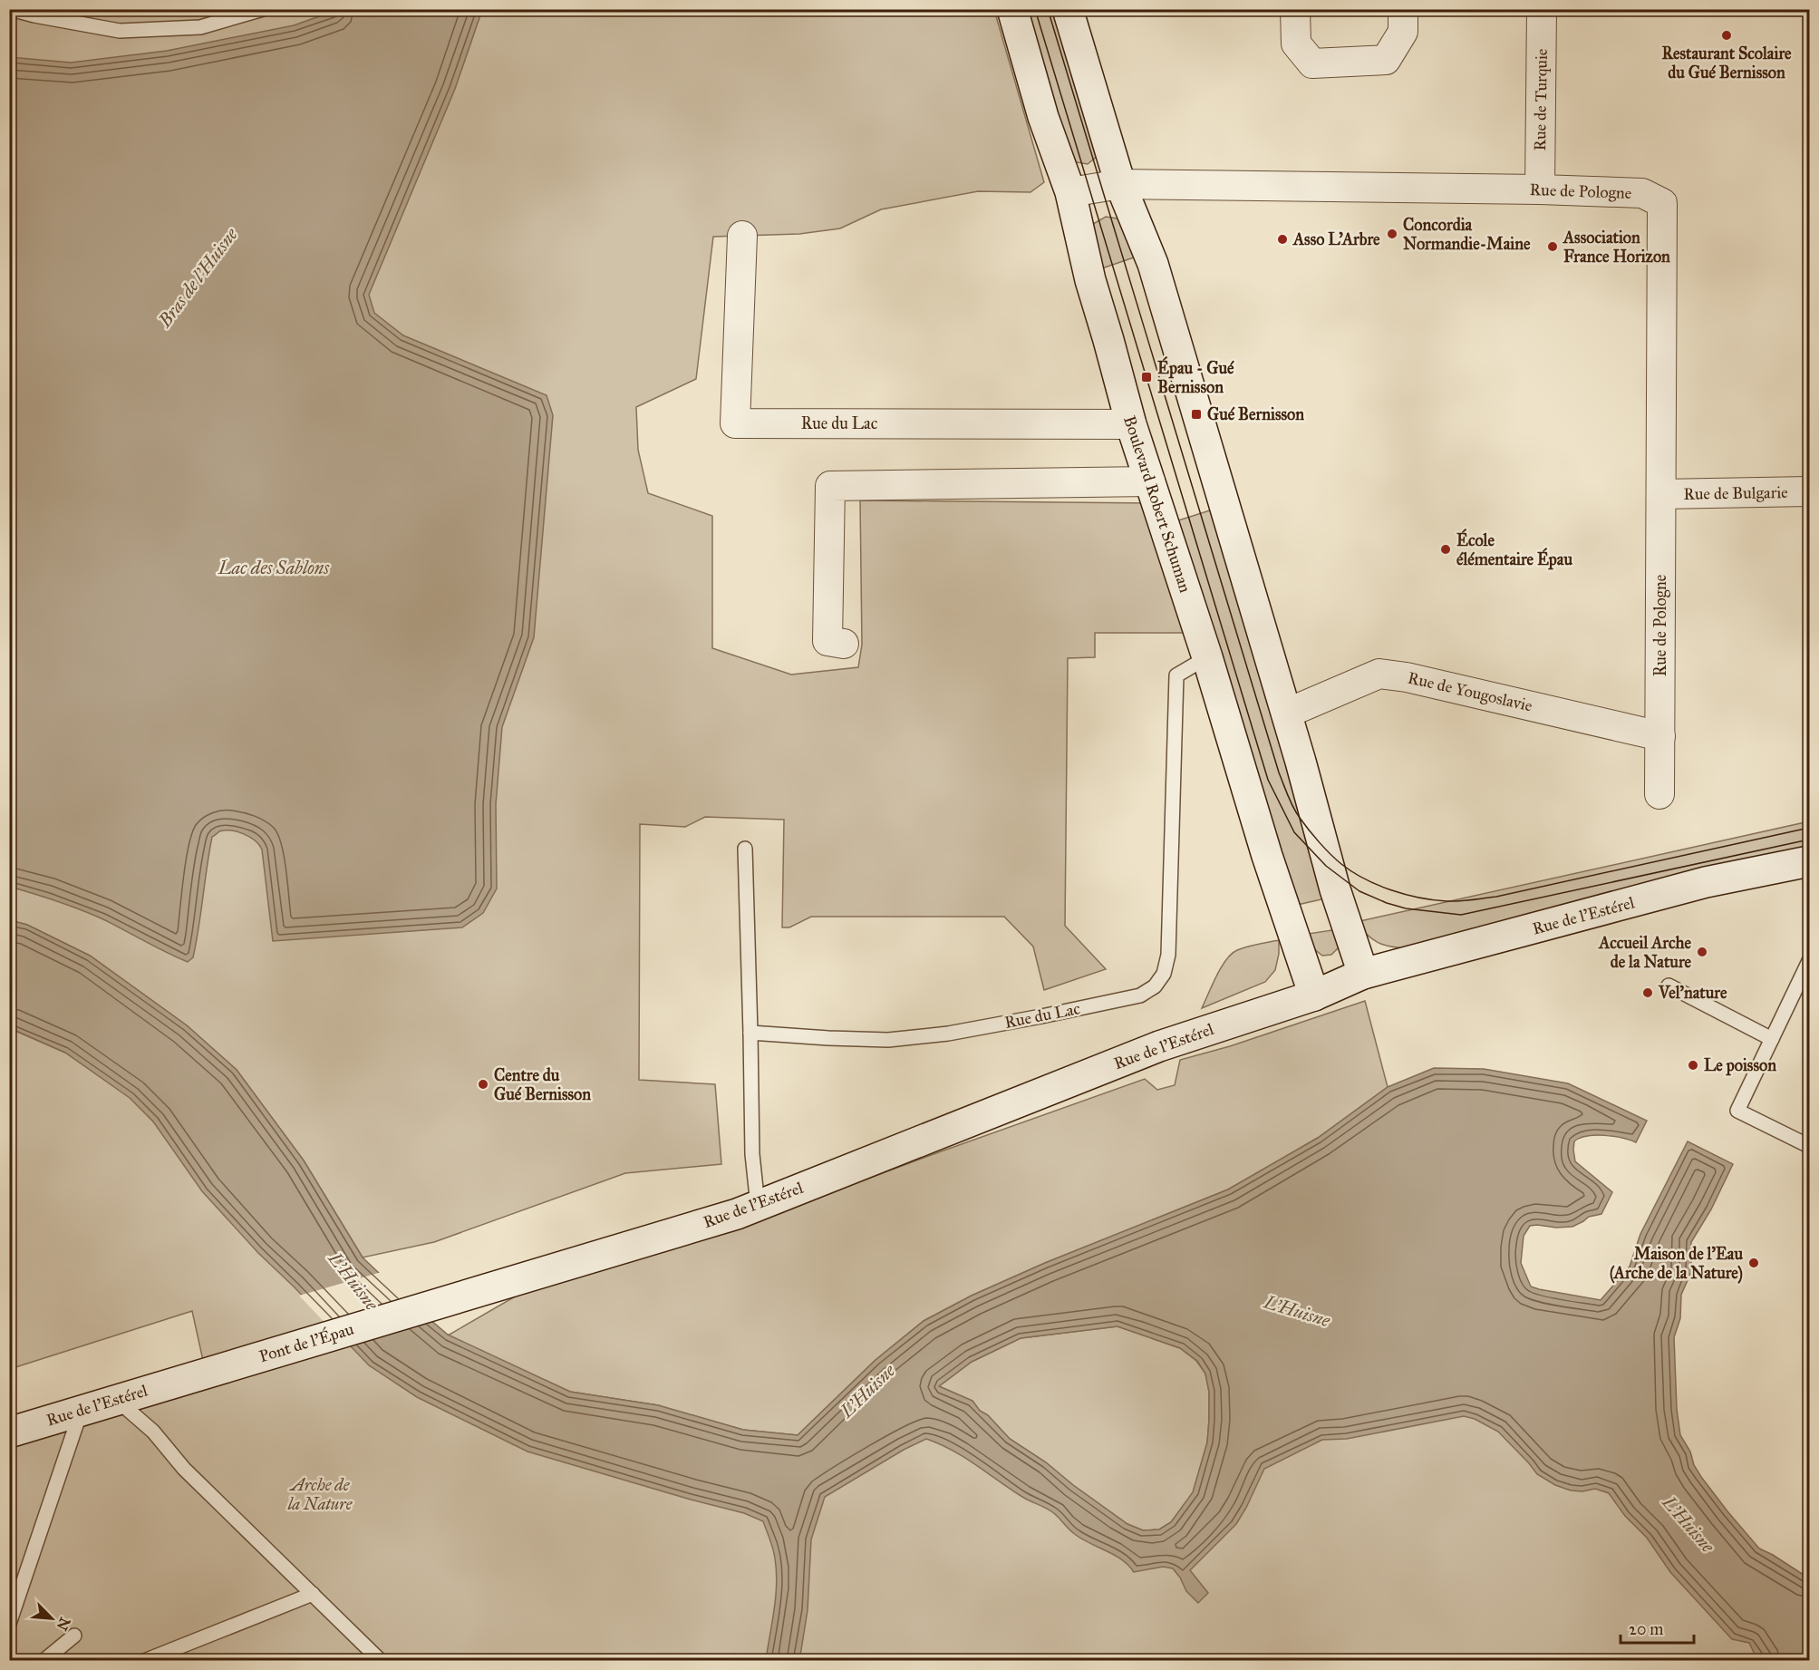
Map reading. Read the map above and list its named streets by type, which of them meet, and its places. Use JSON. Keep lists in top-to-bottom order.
{
  "streets": {
    "street": [
      "Rue de Turquie",
      "Rue de Pologne",
      "Rue du Lac",
      "Rue de Bulgarie",
      "Boulevard Robert Schuman",
      "Rue de Yougoslavie",
      "Rue de l'Estérel",
      "Pont de l'Épau"
    ]
  },
  "crossings": [
    ["Rue de Turquie", "Rue de Pologne"],
    ["Rue de Pologne", "Rue de Bulgarie"],
    ["Rue de Pologne", "Boulevard Robert Schuman"],
    ["Rue de Pologne", "Rue de Yougoslavie"],
    ["Rue du Lac", "Boulevard Robert Schuman"],
    ["Boulevard Robert Schuman", "Rue de l'Estérel"],
    ["Rue de l'Estérel", "Pont de l'Épau"]
  ],
  "water": ["Bras de l'Huisne", "Lac des Sablons", "L'Huisne"],
  "parks": ["Arche de la Nature"],
  "places": {
    "other": [
      "Restaurant Scolaire du Gué Bernisson",
      "Concordia Normandie-Maine",
      "Asso L'Arbre",
      "Association France Horizon",
      "École élémentaire Épau",
      "Accueil Arche de la Nature",
      "Vel'nature",
      "Le poisson",
      "Centre du Gué Bernisson",
      "Maison de l’Eau (Arche de la Nature)"
    ],
    "transit": ["Épau - Gué Bernisson", "Gué Bernisson"]
  },
  "scale_bar": "20 m",
  "north": "bottom right"
}
